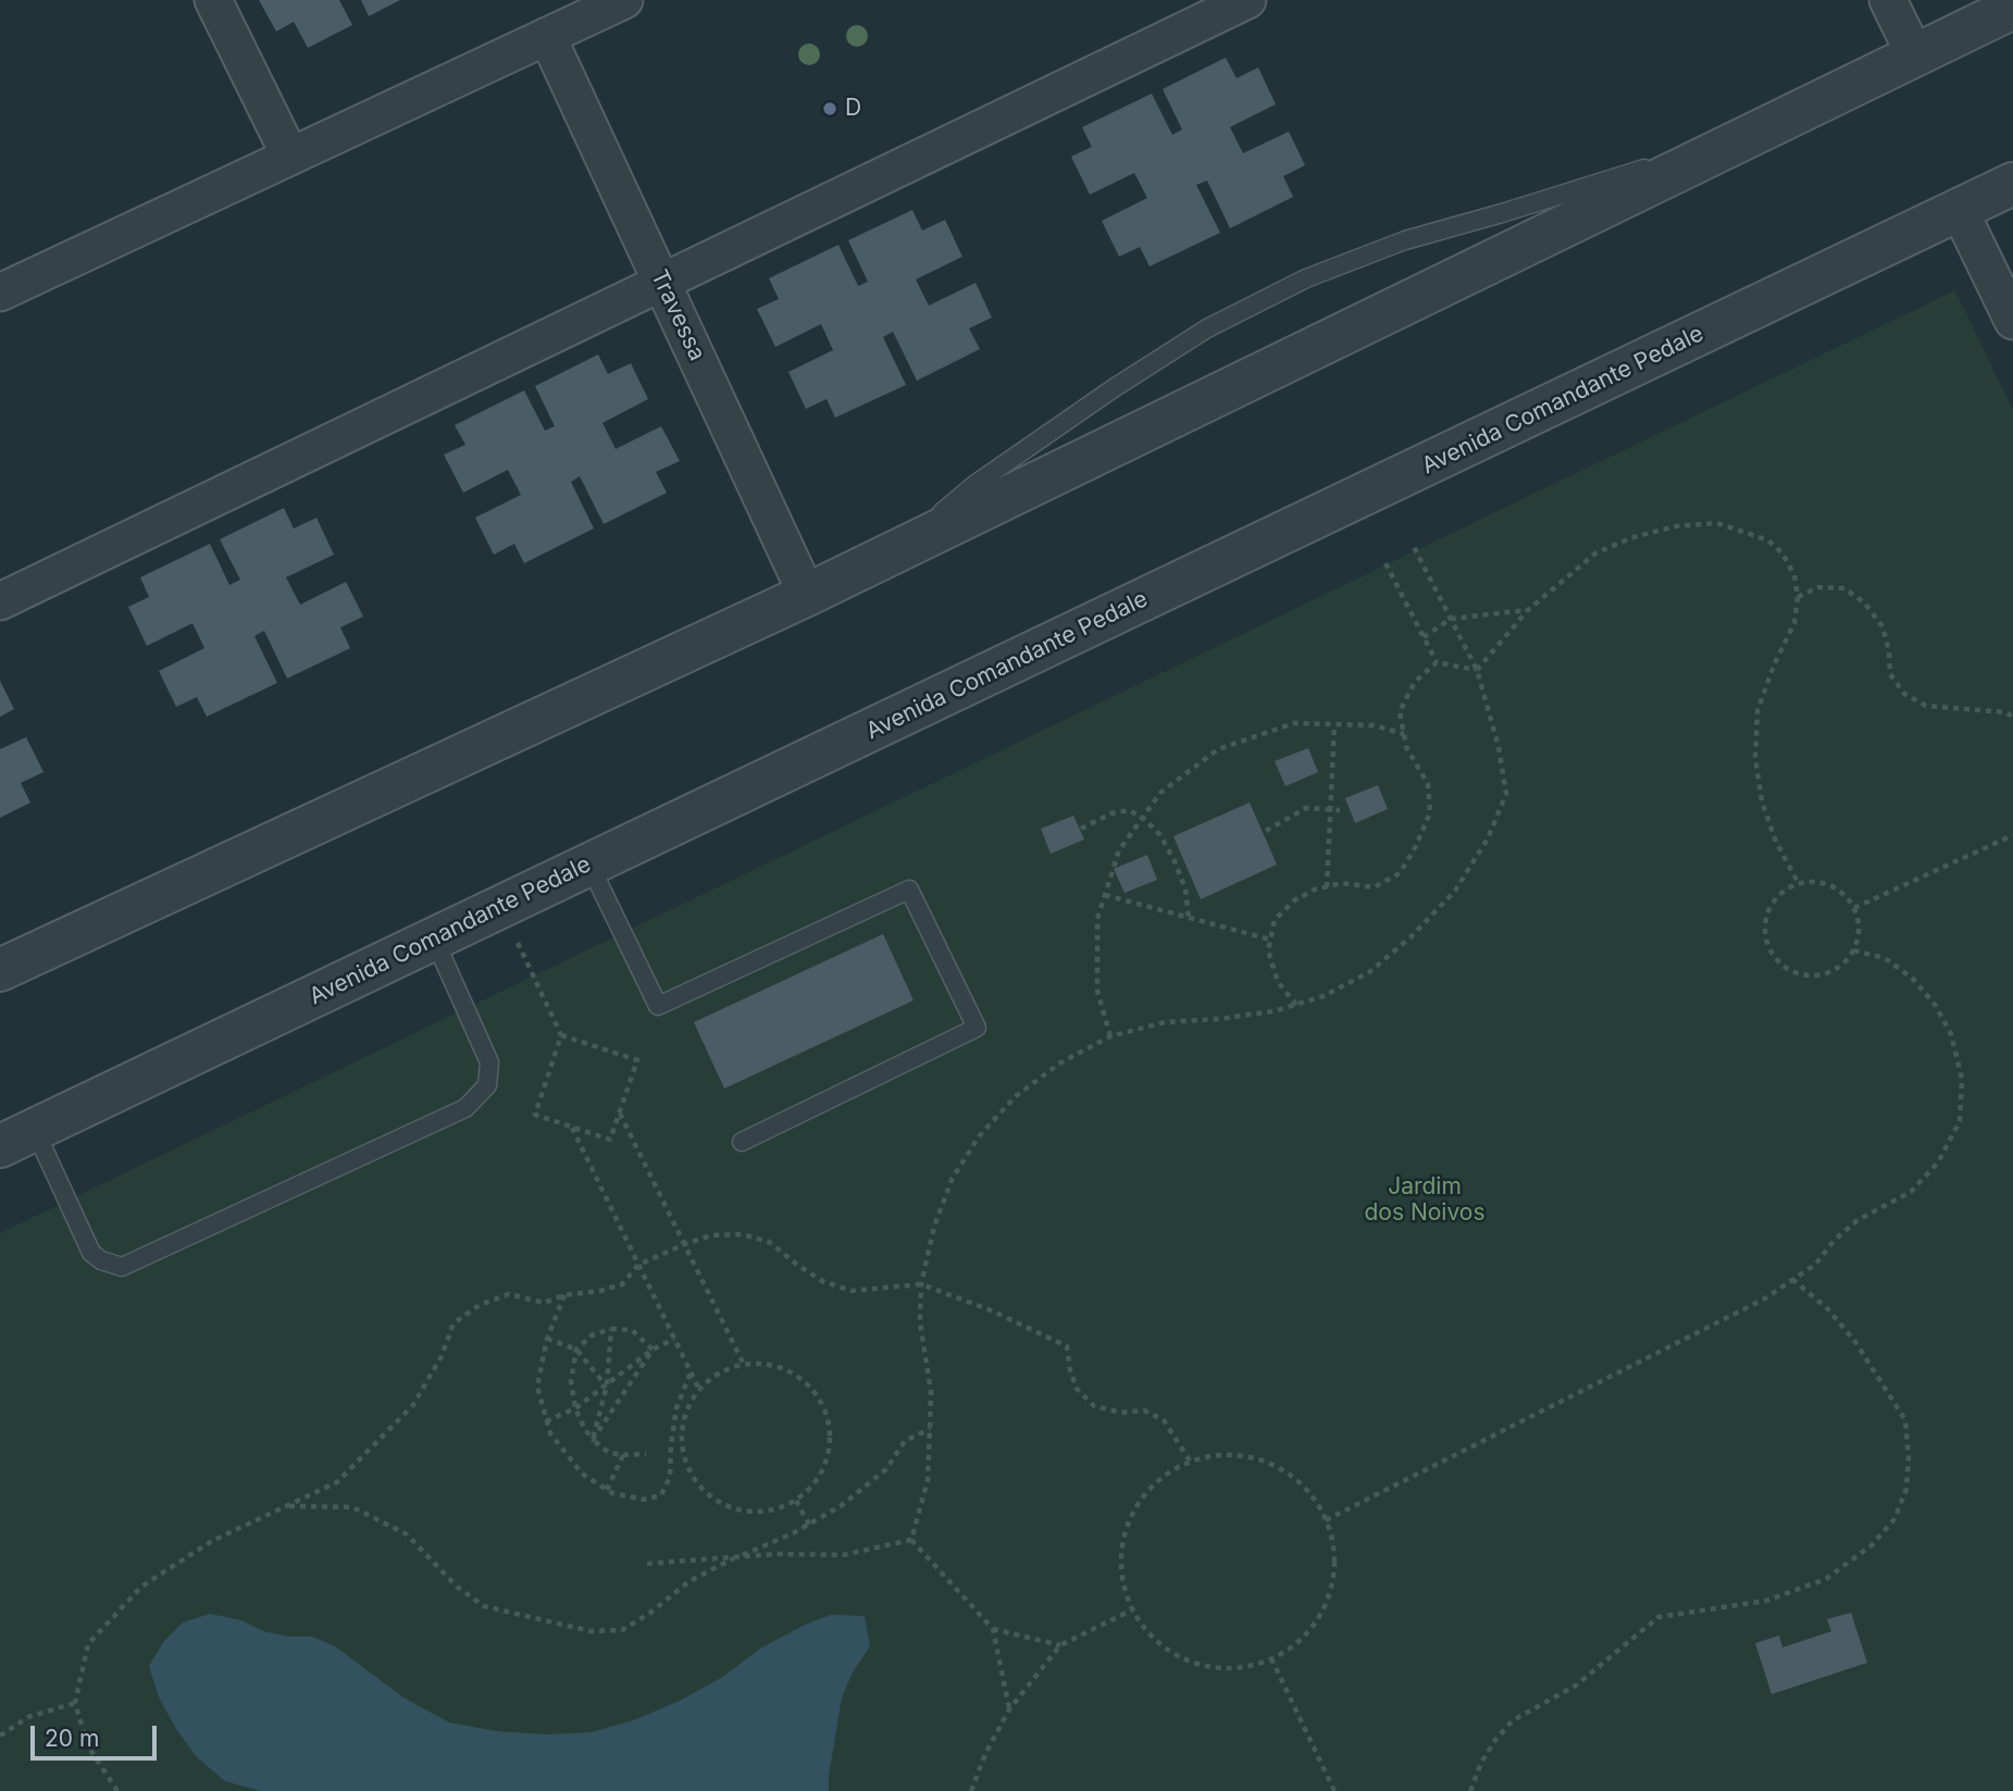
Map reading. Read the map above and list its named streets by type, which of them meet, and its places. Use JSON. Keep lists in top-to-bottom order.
{
  "streets": {
    "street": ["Travessa", "Avenida Comandante Pedale"]
  },
  "parks": ["Jardim dos Noivos"],
  "places": ["D"],
  "scale_bar": "20 m"
}
